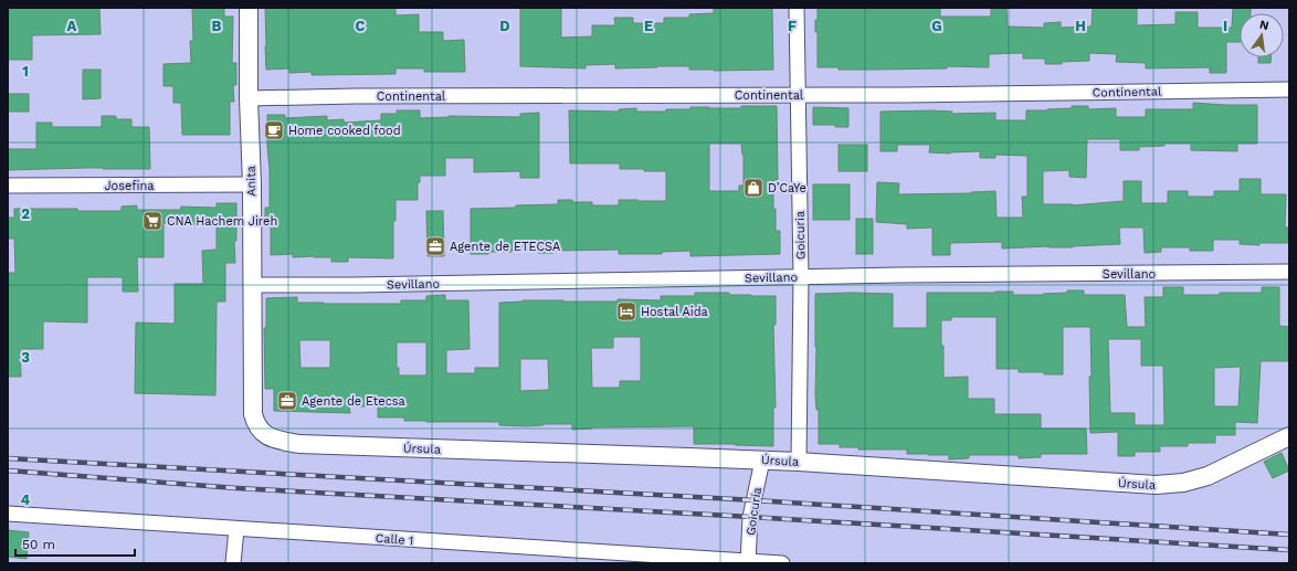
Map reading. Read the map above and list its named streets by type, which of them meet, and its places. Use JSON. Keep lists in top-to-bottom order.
{
  "streets": {
    "street": [
      "Continental",
      "Anita",
      "Josefina",
      "Goicuria",
      "Sevillano",
      "Úrsula",
      "Goicuría",
      "Calle 1"
    ]
  },
  "crossings": [
    ["Continental", "Anita"],
    ["Continental", "Goicuria"],
    ["Anita", "Josefina"],
    ["Anita", "Sevillano"],
    ["Anita", "Úrsula"],
    ["Goicuria", "Sevillano"],
    ["Goicuria", "Úrsula"],
    ["Úrsula", "Goicuría"],
    ["Goicuría", "Calle 1"]
  ],
  "places": {
    "cafe": ["Home cooked food"],
    "shop": ["D’CaYe"],
    "supermarket": ["CNA Hachem Jireh"],
    "office": ["Agente de ETECSA", "Agente de Etecsa"],
    "hotel": ["Hostal Aida"]
  },
  "scale_bar": "50 m",
  "north": "top",
  "grid": {
    "columns": [
      "A",
      "B",
      "C",
      "D",
      "E",
      "F",
      "G",
      "H",
      "I"
    ],
    "rows": [
      "1",
      "2",
      "3",
      "4"
    ]
  }
}
